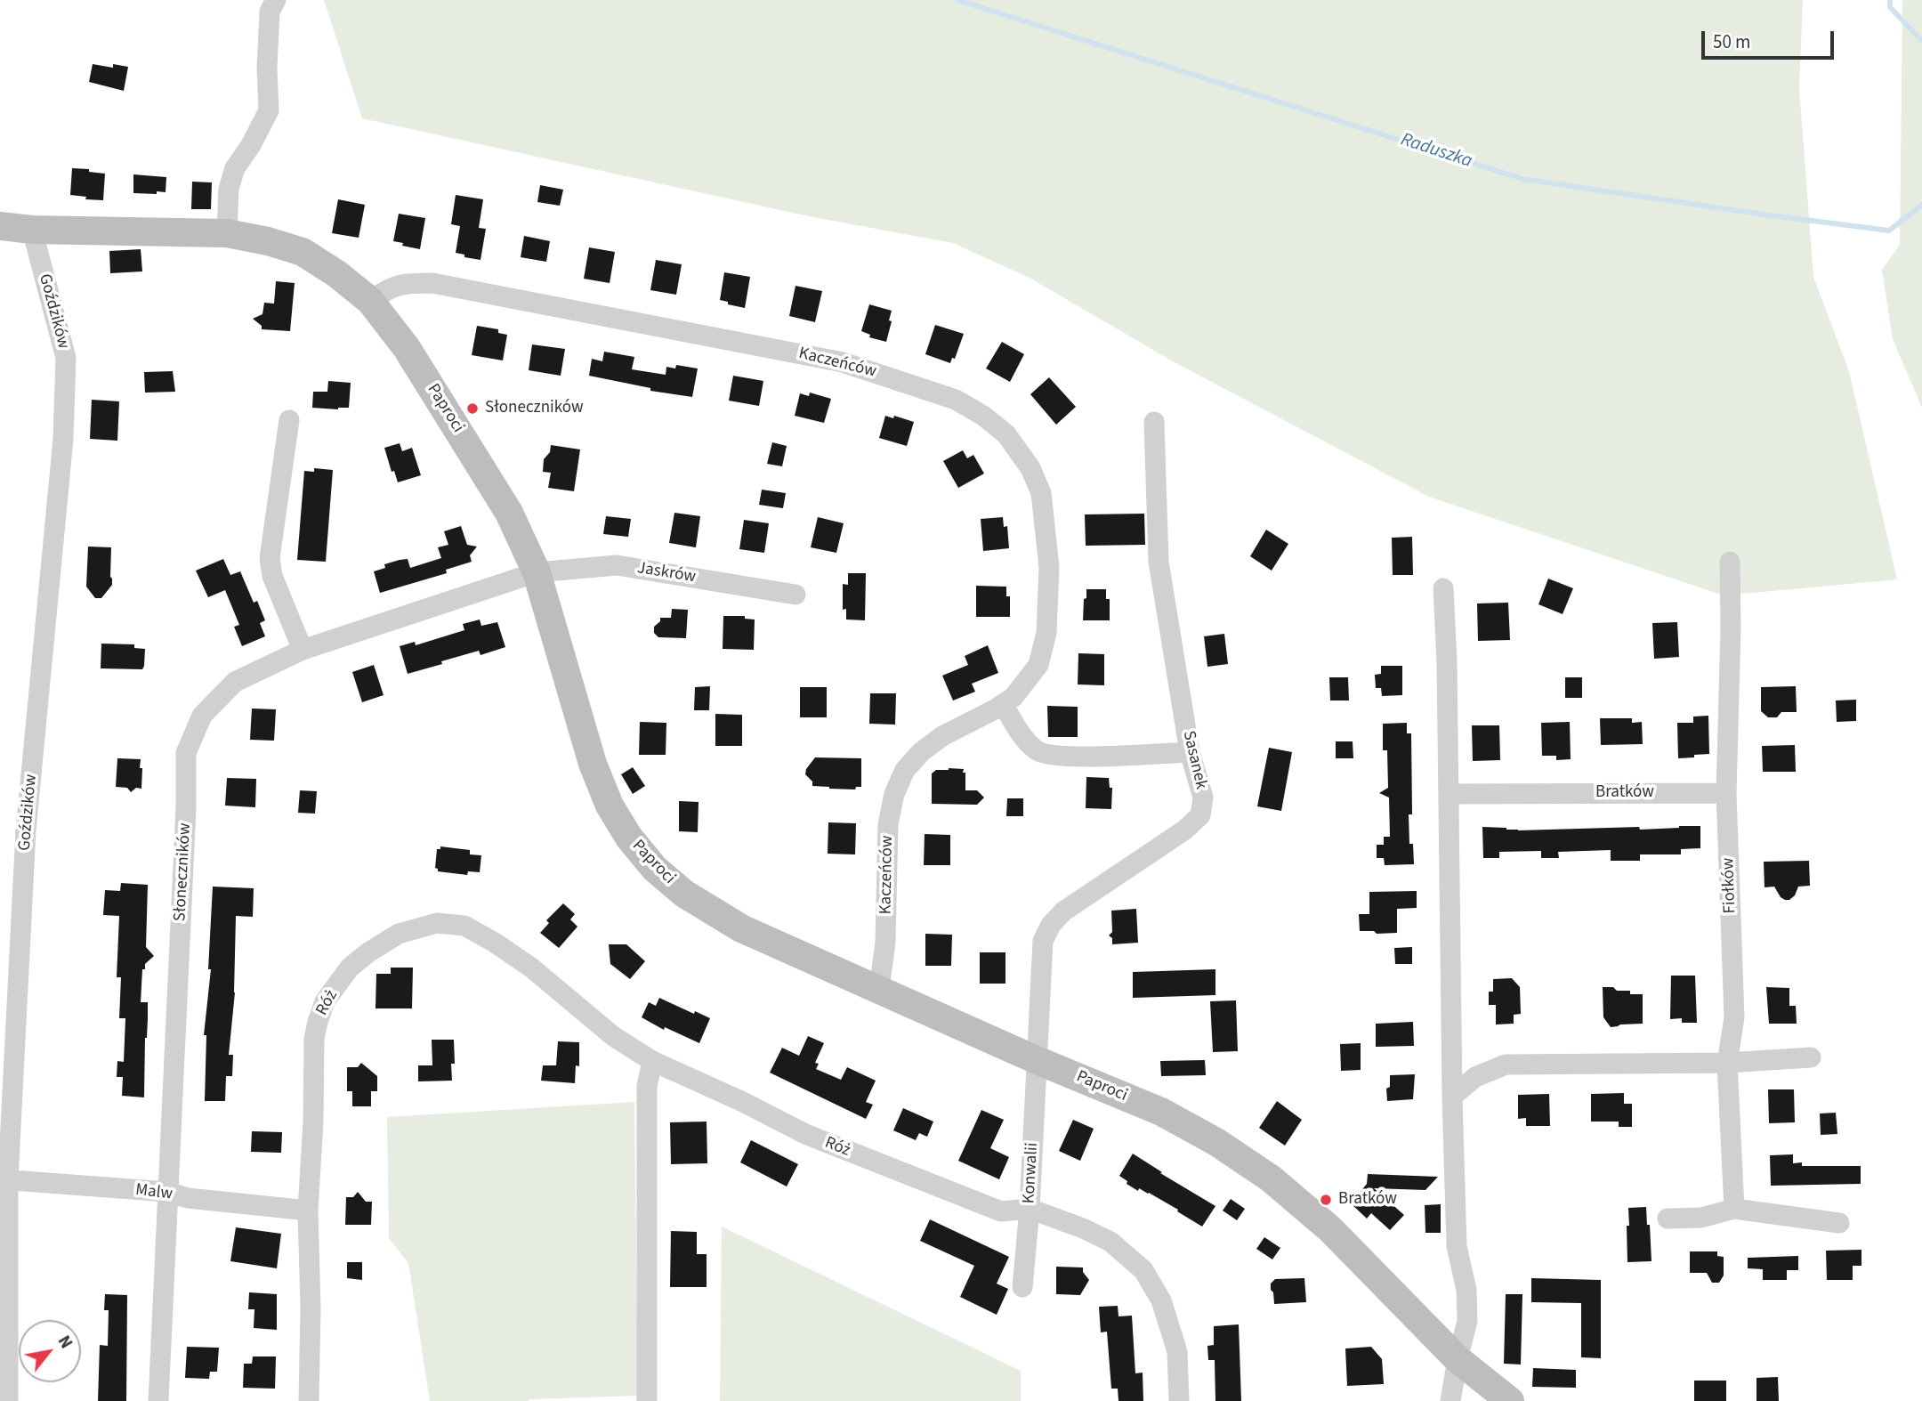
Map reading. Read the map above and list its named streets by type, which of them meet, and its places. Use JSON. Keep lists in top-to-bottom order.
{
  "streets": {
    "street": [
      "Goździków",
      "Kaczeńców",
      "Paproci",
      "Jaskrów",
      "Sasanek",
      "Bratków",
      "Słoneczników",
      "Fiołków",
      "Róż",
      "Konwalii",
      "Malw"
    ]
  },
  "crossings": [
    ["Goździków", "Paproci"],
    ["Goździków", "Malw"],
    ["Kaczeńców", "Paproci"],
    ["Paproci", "Jaskrów"],
    ["Paproci", "Sasanek"],
    ["Paproci", "Słoneczników"],
    ["Paproci", "Konwalii"],
    ["Jaskrów", "Słoneczników"],
    ["Sasanek", "Konwalii"],
    ["Bratków", "Fiołków"],
    ["Słoneczników", "Malw"],
    ["Róż", "Konwalii"],
    ["Róż", "Malw"]
  ],
  "water": ["Raduszka"],
  "places": ["Słoneczników", "Bratków"],
  "scale_bar": "50 m",
  "north": "top right"
}
